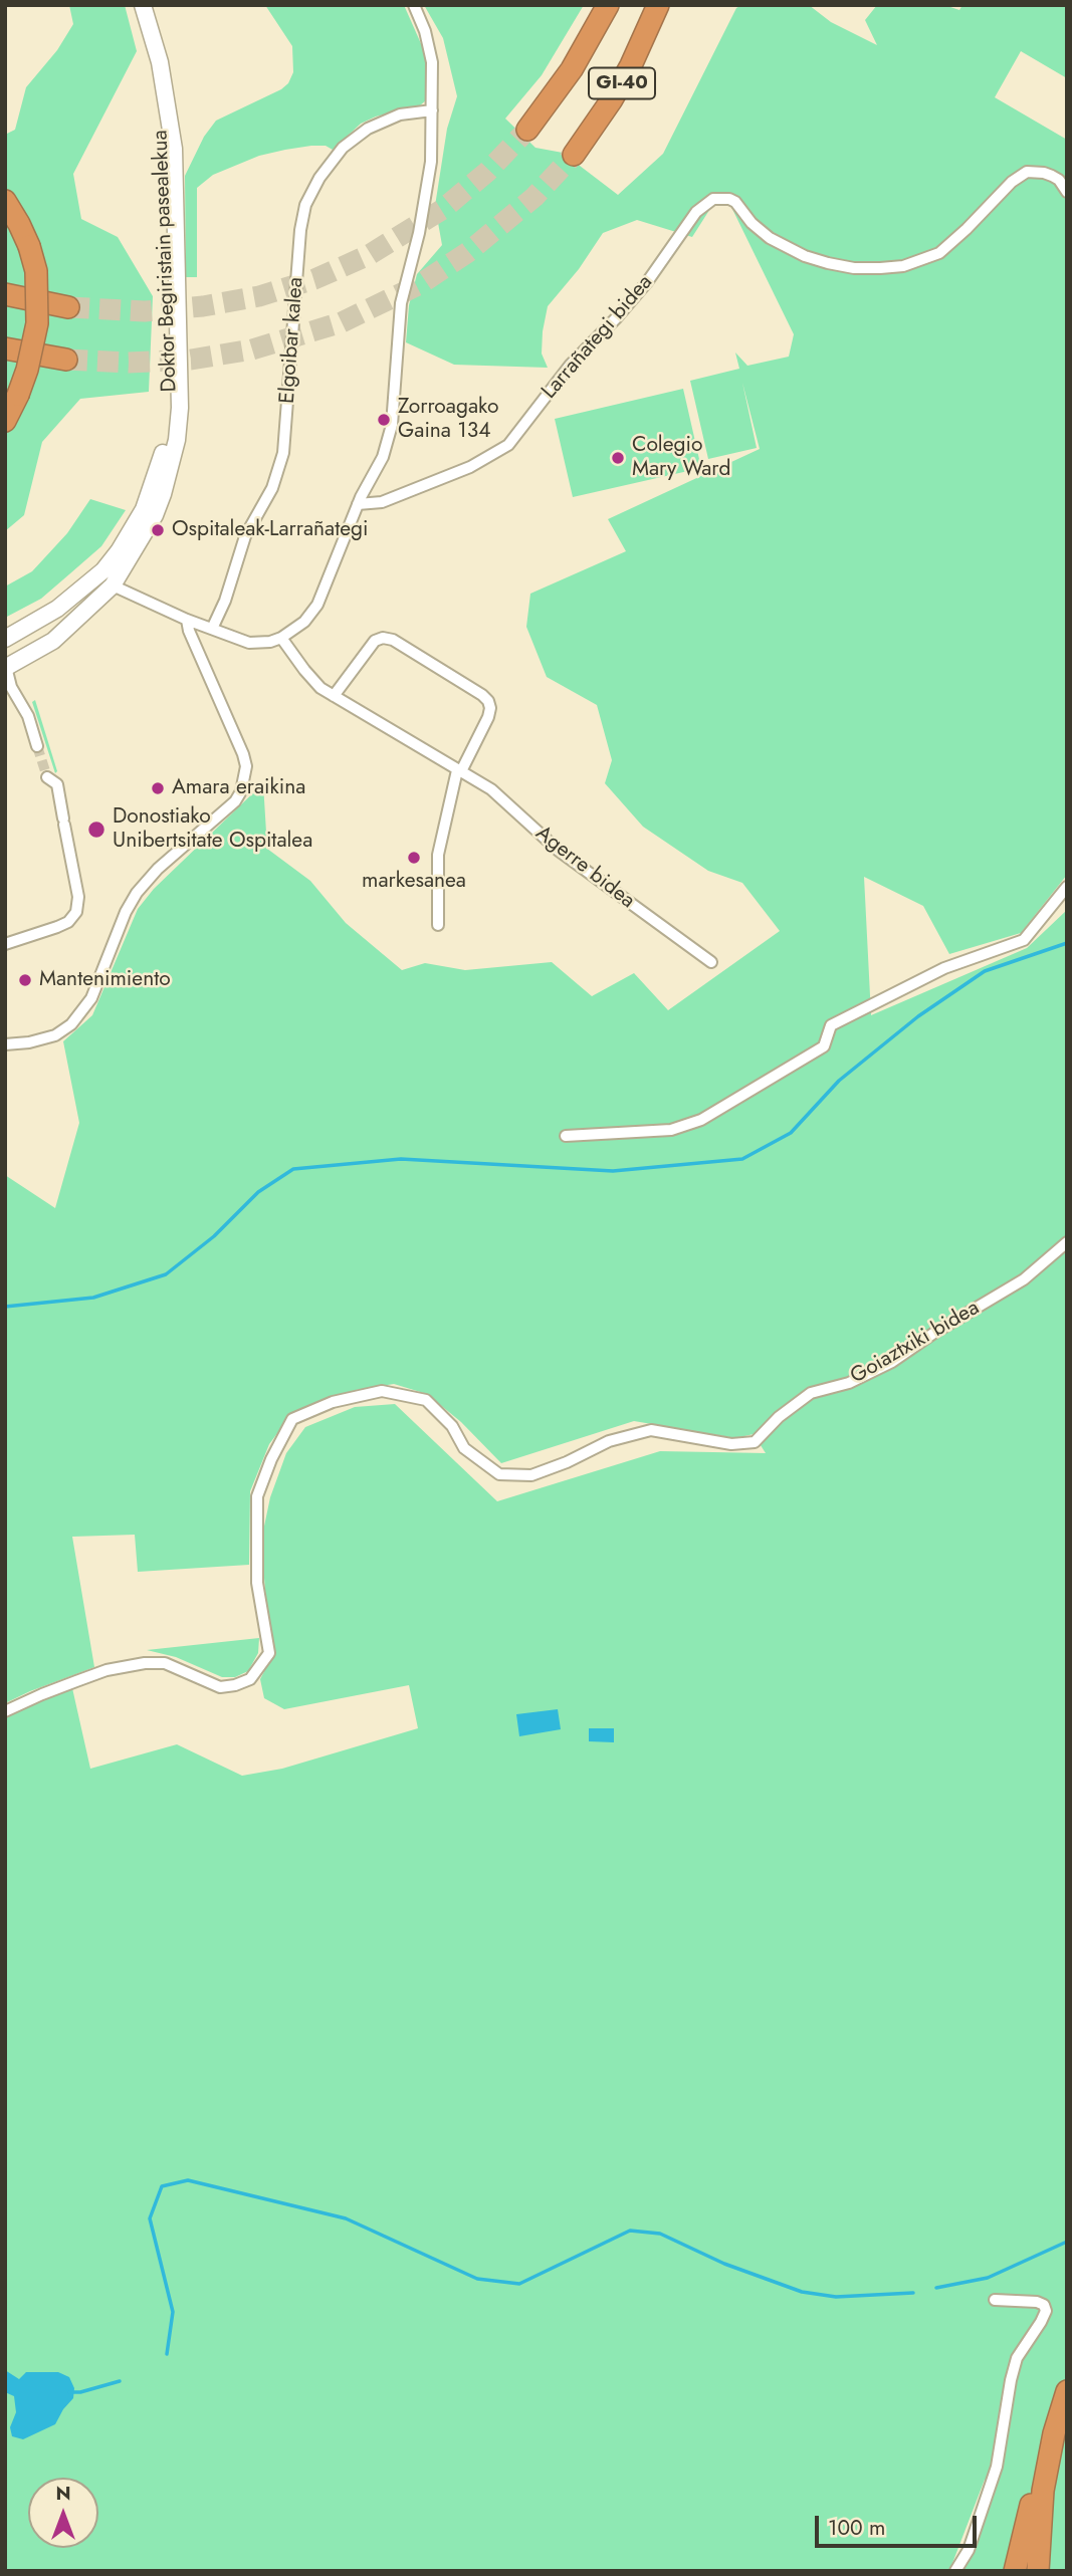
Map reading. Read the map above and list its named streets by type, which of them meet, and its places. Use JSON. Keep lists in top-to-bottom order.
{
  "streets": {
    "highway": ["GI-40"],
    "main road": ["Doktor Begiristain pasealekua"],
    "street": [
      "Larrañategi bidea",
      "Elgoibar kalea",
      "Agerre bidea",
      "Goiaztxiki bidea"
    ]
  },
  "places": [
    "Zorroagako Gaina 134",
    "Colegio Mary Ward",
    "Ospitaleak-Larrañategi",
    "Amara eraikina",
    "Donostiako Unibertsitate Ospitalea",
    "markesanea",
    "Mantenimiento"
  ],
  "scale_bar": "100 m",
  "north": "top"
}
